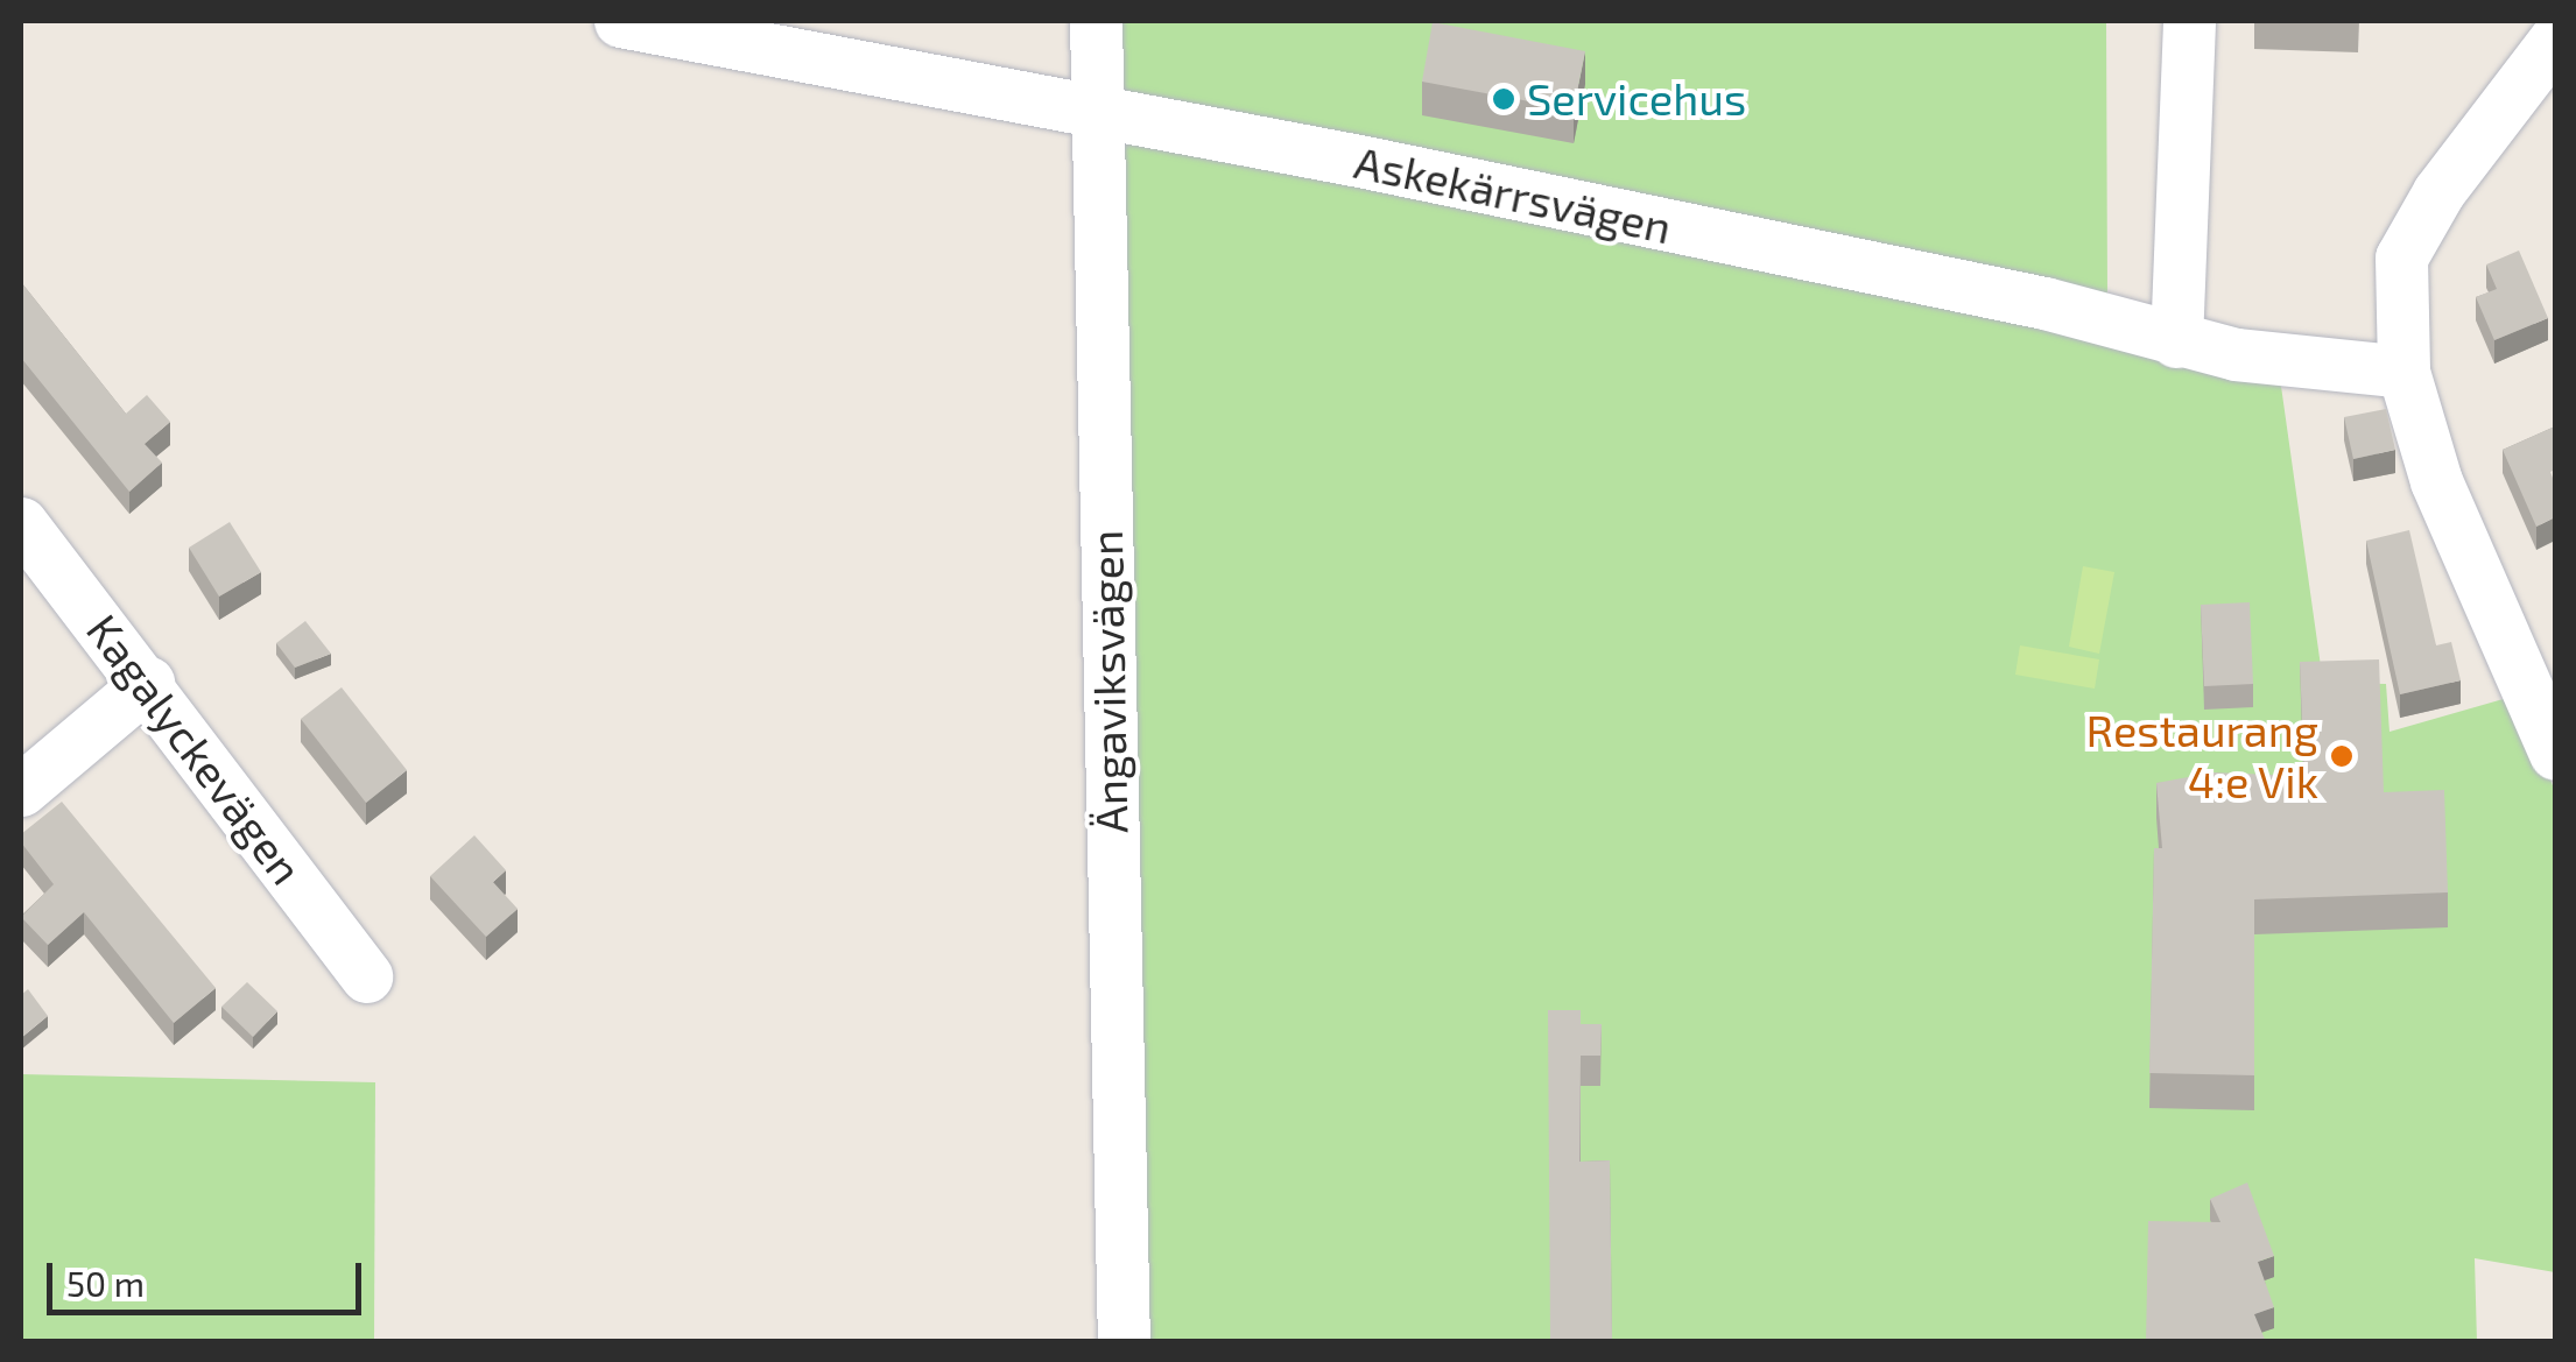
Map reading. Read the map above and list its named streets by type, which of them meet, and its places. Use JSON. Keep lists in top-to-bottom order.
{
  "streets": {
    "street": ["Askekärrsvägen", "Ängaviksvägen", "Kagalyckevägen"]
  },
  "crossings": [
    ["Askekärrsvägen", "Ängaviksvägen"]
  ],
  "places": ["Servicehus", "Restaurang 4:e Vik"],
  "scale_bar": "50 m"
}
